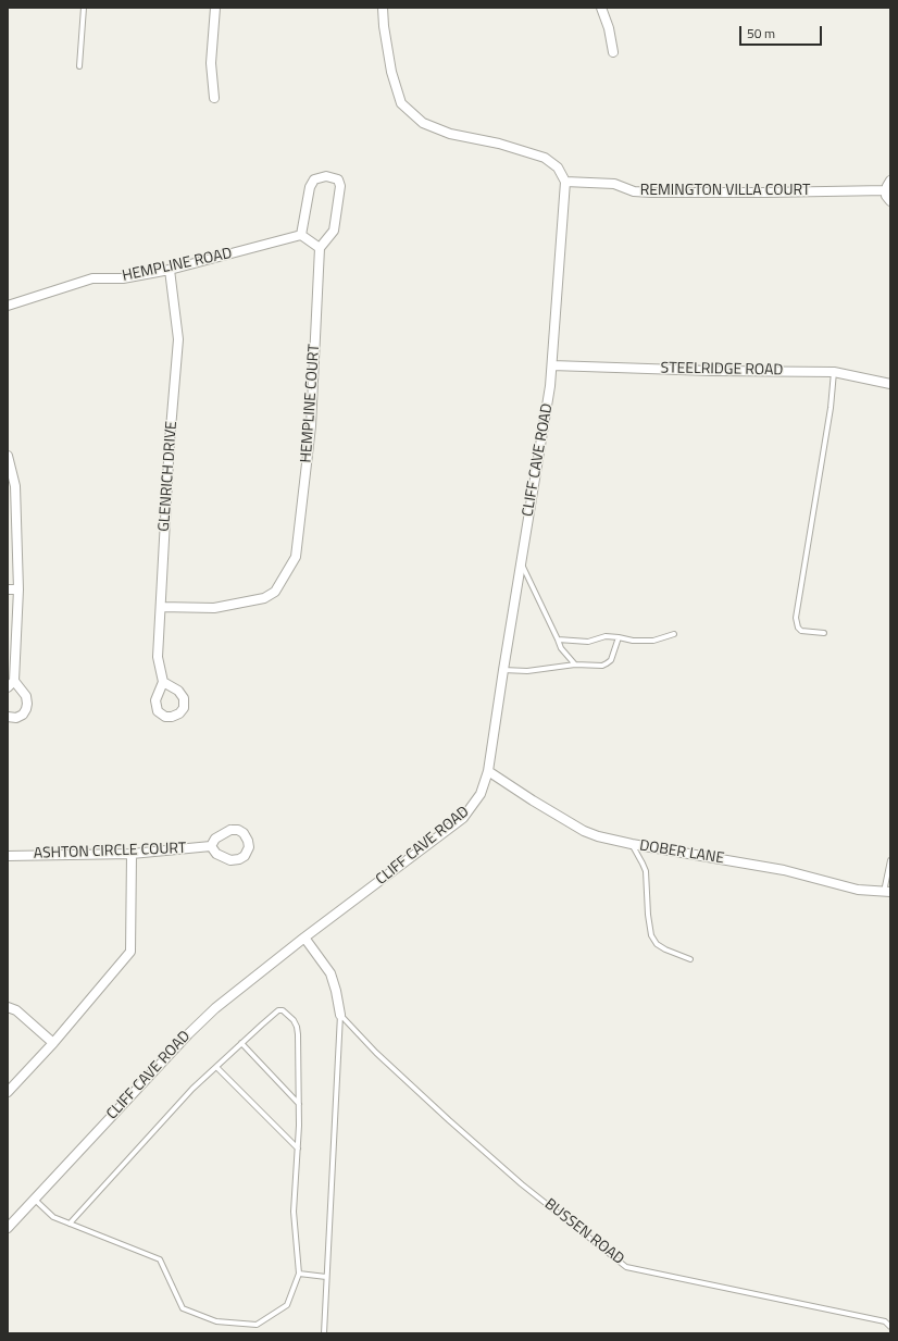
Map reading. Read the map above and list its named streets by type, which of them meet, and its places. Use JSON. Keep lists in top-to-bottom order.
{
  "streets": {
    "street": [
      "REMINGTON VILLA COURT",
      "HEMPLINE ROAD",
      "STEELRIDGE ROAD",
      "HEMPLINE COURT",
      "CLIFF CAVE ROAD",
      "GLENRICH DRIVE",
      "ASHTON CIRCLE COURT",
      "DOBER LANE"
    ],
    "lane": ["BUSSEN ROAD"]
  },
  "crossings": [
    ["REMINGTON VILLA COURT", "CLIFF CAVE ROAD"],
    ["HEMPLINE ROAD", "GLENRICH DRIVE"],
    ["STEELRIDGE ROAD", "CLIFF CAVE ROAD"],
    ["HEMPLINE COURT", "GLENRICH DRIVE"],
    ["CLIFF CAVE ROAD", "DOBER LANE"]
  ],
  "scale_bar": "50 m"
}
